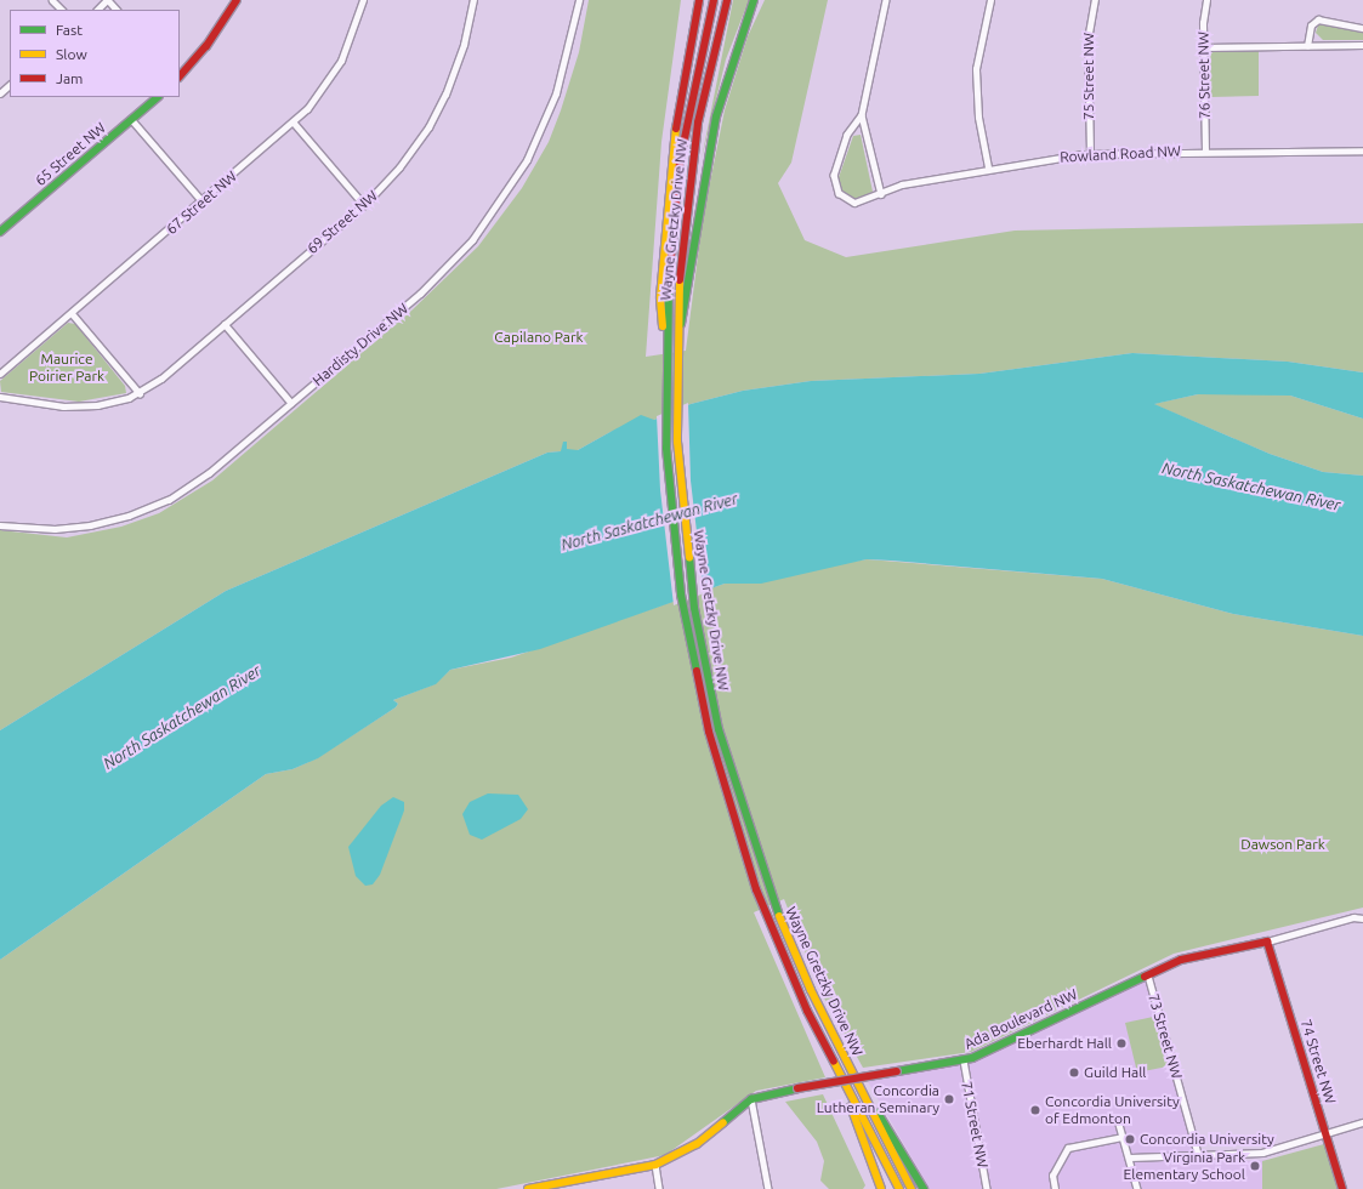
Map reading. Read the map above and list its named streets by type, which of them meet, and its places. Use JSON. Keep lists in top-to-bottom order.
{
  "streets": {
    "main road": [
      "65 Street NW",
      "Wayne Gretzky Drive NW",
      "Ada Boulevard NW",
      "74 Street NW"
    ],
    "street": [
      "76 Street NW",
      "75 Street NW",
      "Rowland Road NW",
      "67 Street NW",
      "69 Street NW",
      "Hardisty Drive NW",
      "73 Street NW",
      "71 Street NW"
    ]
  },
  "crossings": [
    ["76 Street NW", "Rowland Road NW"],
    ["75 Street NW", "Rowland Road NW"],
    ["Ada Boulevard NW", "73 Street NW"],
    ["Ada Boulevard NW", "74 Street NW"],
    ["Ada Boulevard NW", "71 Street NW"]
  ],
  "water": ["North Saskatchewan River"],
  "parks": ["Capilano Park", "Maurice Poirier Park", "Dawson Park"],
  "places": [
    "Eberhardt Hall",
    "Guild Hall",
    "Concordia Lutheran Seminary",
    "Concordia University of Edmonton",
    "Concordia University",
    "Virginia Park Elementary School"
  ],
  "legend": ["Fast", "Slow", "Jam"]
}
